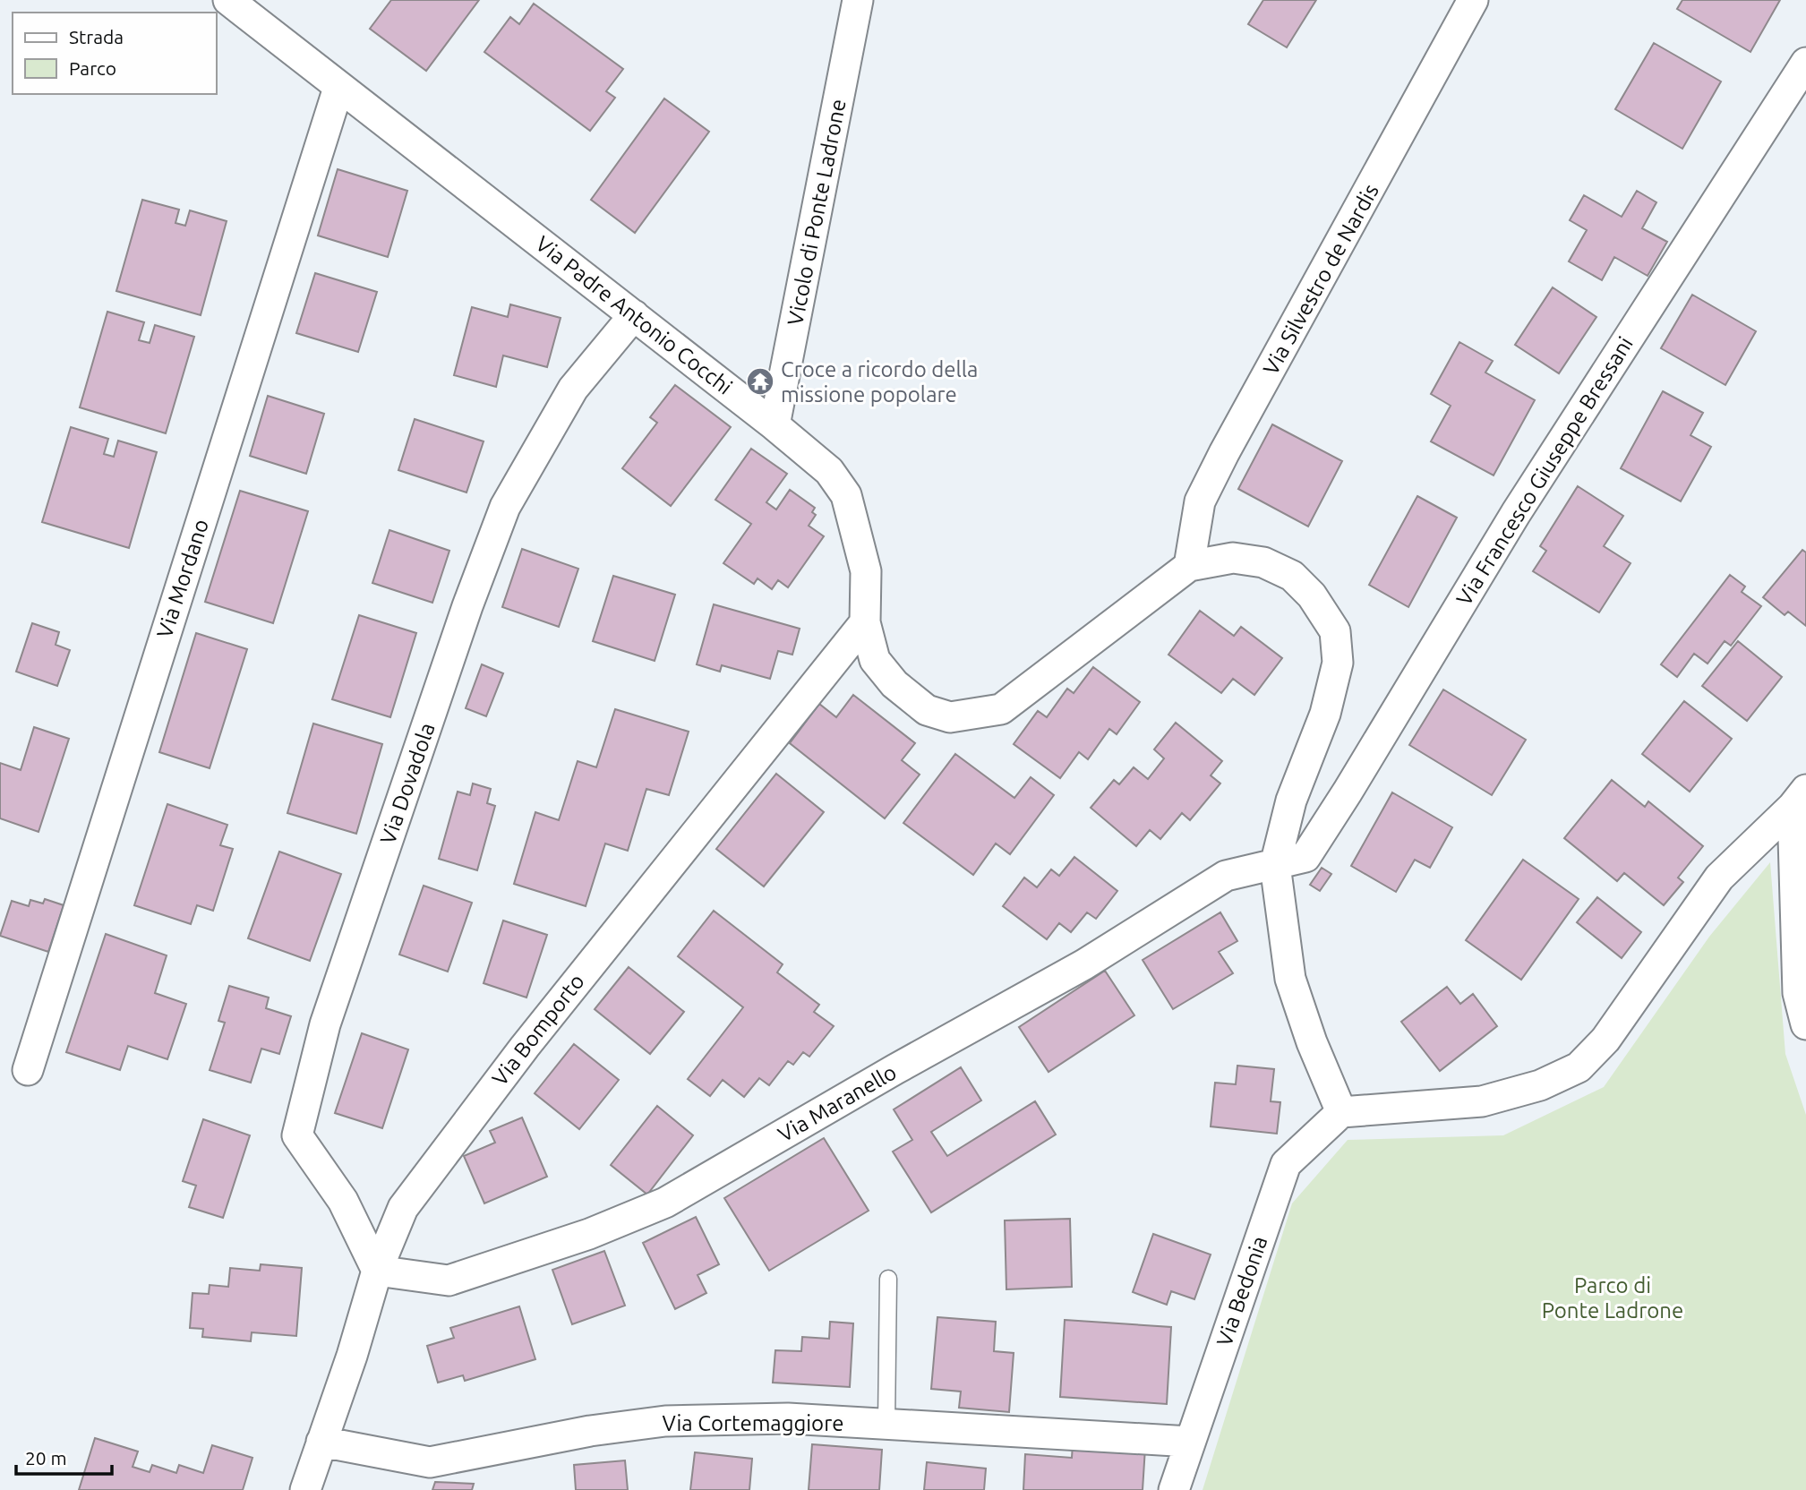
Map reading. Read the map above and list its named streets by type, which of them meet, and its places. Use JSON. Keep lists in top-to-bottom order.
{
  "streets": {
    "street": [
      "Vicolo di Ponte Ladrone",
      "Via Silvestro de Nardis",
      "Via Padre Antonio Cocchi",
      "Via Francesco Giuseppe Bressani",
      "Via Mordano",
      "Via Dovadola",
      "Via Bomporto",
      "Via Maranello",
      "Via Bedonia",
      "Via Cortemaggiore"
    ]
  },
  "crossings": [
    ["Vicolo di Ponte Ladrone", "Via Padre Antonio Cocchi"],
    ["Via Silvestro de Nardis", "Via Padre Antonio Cocchi"],
    ["Via Padre Antonio Cocchi", "Via Francesco Giuseppe Bressani"],
    ["Via Padre Antonio Cocchi", "Via Mordano"],
    ["Via Padre Antonio Cocchi", "Via Dovadola"],
    ["Via Padre Antonio Cocchi", "Via Bomporto"],
    ["Via Padre Antonio Cocchi", "Via Maranello"],
    ["Via Padre Antonio Cocchi", "Via Bedonia"],
    ["Via Francesco Giuseppe Bressani", "Via Maranello"],
    ["Via Dovadola", "Via Bomporto"],
    ["Via Dovadola", "Via Maranello"],
    ["Via Bomporto", "Via Maranello"],
    ["Via Bomporto", "Via Cortemaggiore"],
    ["Via Bedonia", "Via Cortemaggiore"]
  ],
  "parks": ["Parco di Ponte Ladrone"],
  "places": {
    "temple": ["Croce a ricordo della missione popolare"]
  },
  "legend": ["Strada", "Parco"],
  "scale_bar": "20 m"
}
